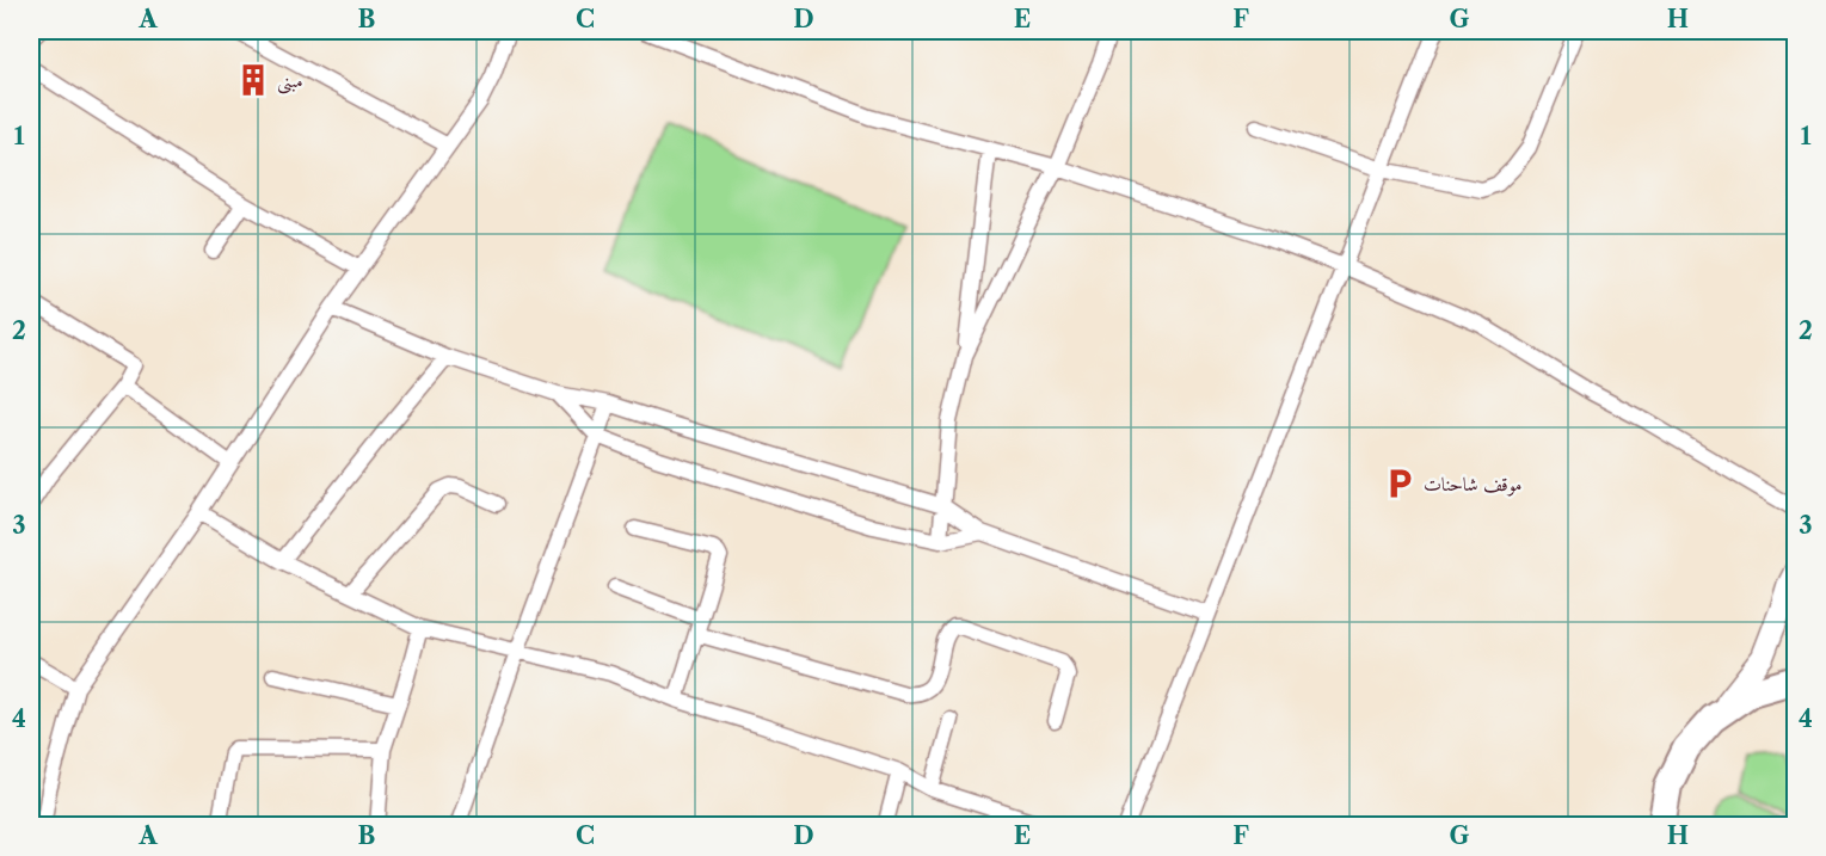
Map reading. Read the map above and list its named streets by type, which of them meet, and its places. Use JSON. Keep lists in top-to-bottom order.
{
  "places": {
    "building": ["مبنى"],
    "parking": ["موقف شاحنات"]
  },
  "grid": {
    "columns": [
      "A",
      "B",
      "C",
      "D",
      "E",
      "F",
      "G",
      "H"
    ],
    "rows": [
      "1",
      "2",
      "3",
      "4"
    ]
  }
}
